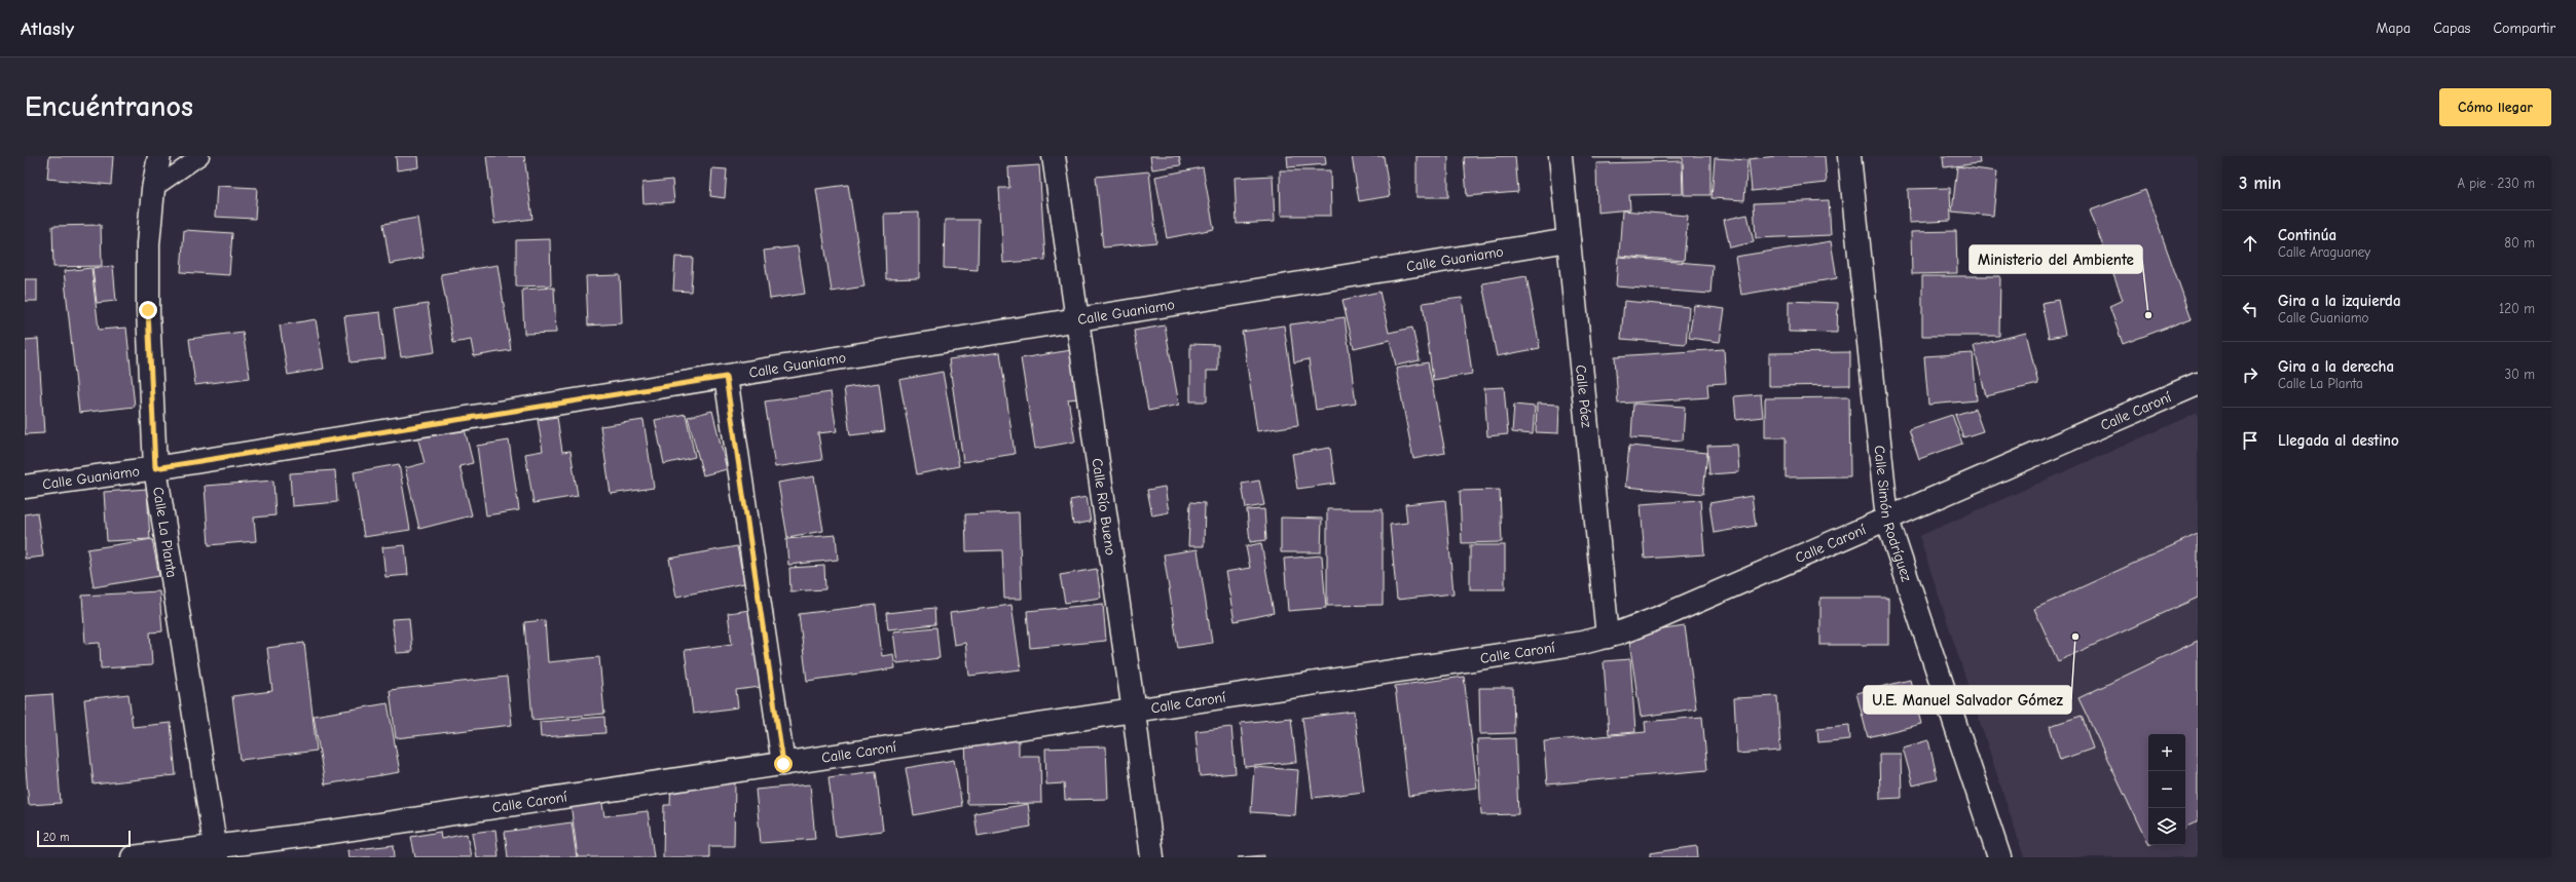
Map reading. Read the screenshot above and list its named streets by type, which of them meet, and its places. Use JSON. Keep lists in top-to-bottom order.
{
  "streets": {
    "street": [
      "Calle Guaniamo",
      "Calle Páez",
      "Calle Caroní",
      "Calle Río Bueno",
      "Calle Simón Rodríguez",
      "Calle La Planta"
    ]
  },
  "crossings": [
    ["Calle Guaniamo", "Calle Páez"],
    ["Calle Guaniamo", "Calle Río Bueno"],
    ["Calle Guaniamo", "Calle La Planta"],
    ["Calle Páez", "Calle Caroní"],
    ["Calle Caroní", "Calle Río Bueno"],
    ["Calle Caroní", "Calle Simón Rodríguez"],
    ["Calle Caroní", "Calle La Planta"]
  ],
  "places": ["Ministerio del Ambiente", "U.E. Manuel Salvador Gómez"],
  "scale_bar": "20 m",
  "page": {
    "header": "Atlasly",
    "nav": ["Mapa", "Capas", "Compartir"],
    "buttons": "Cómo llegar",
    "title": "Encuéntranos",
    "heading": ["3 min", "A pie · 230 m"],
    "list": [
      ["Continúa", "Calle Araguaney", "80 m"],
      ["Gira a la izquierda", "Calle Guaniamo", "120 m"],
      ["Gira a la derecha", "Calle La Planta", "30 m"],
      "Llegada al destino"
    ],
    "map_buttons": ["+", "−"],
    "scale": "20 m"
  }
}
